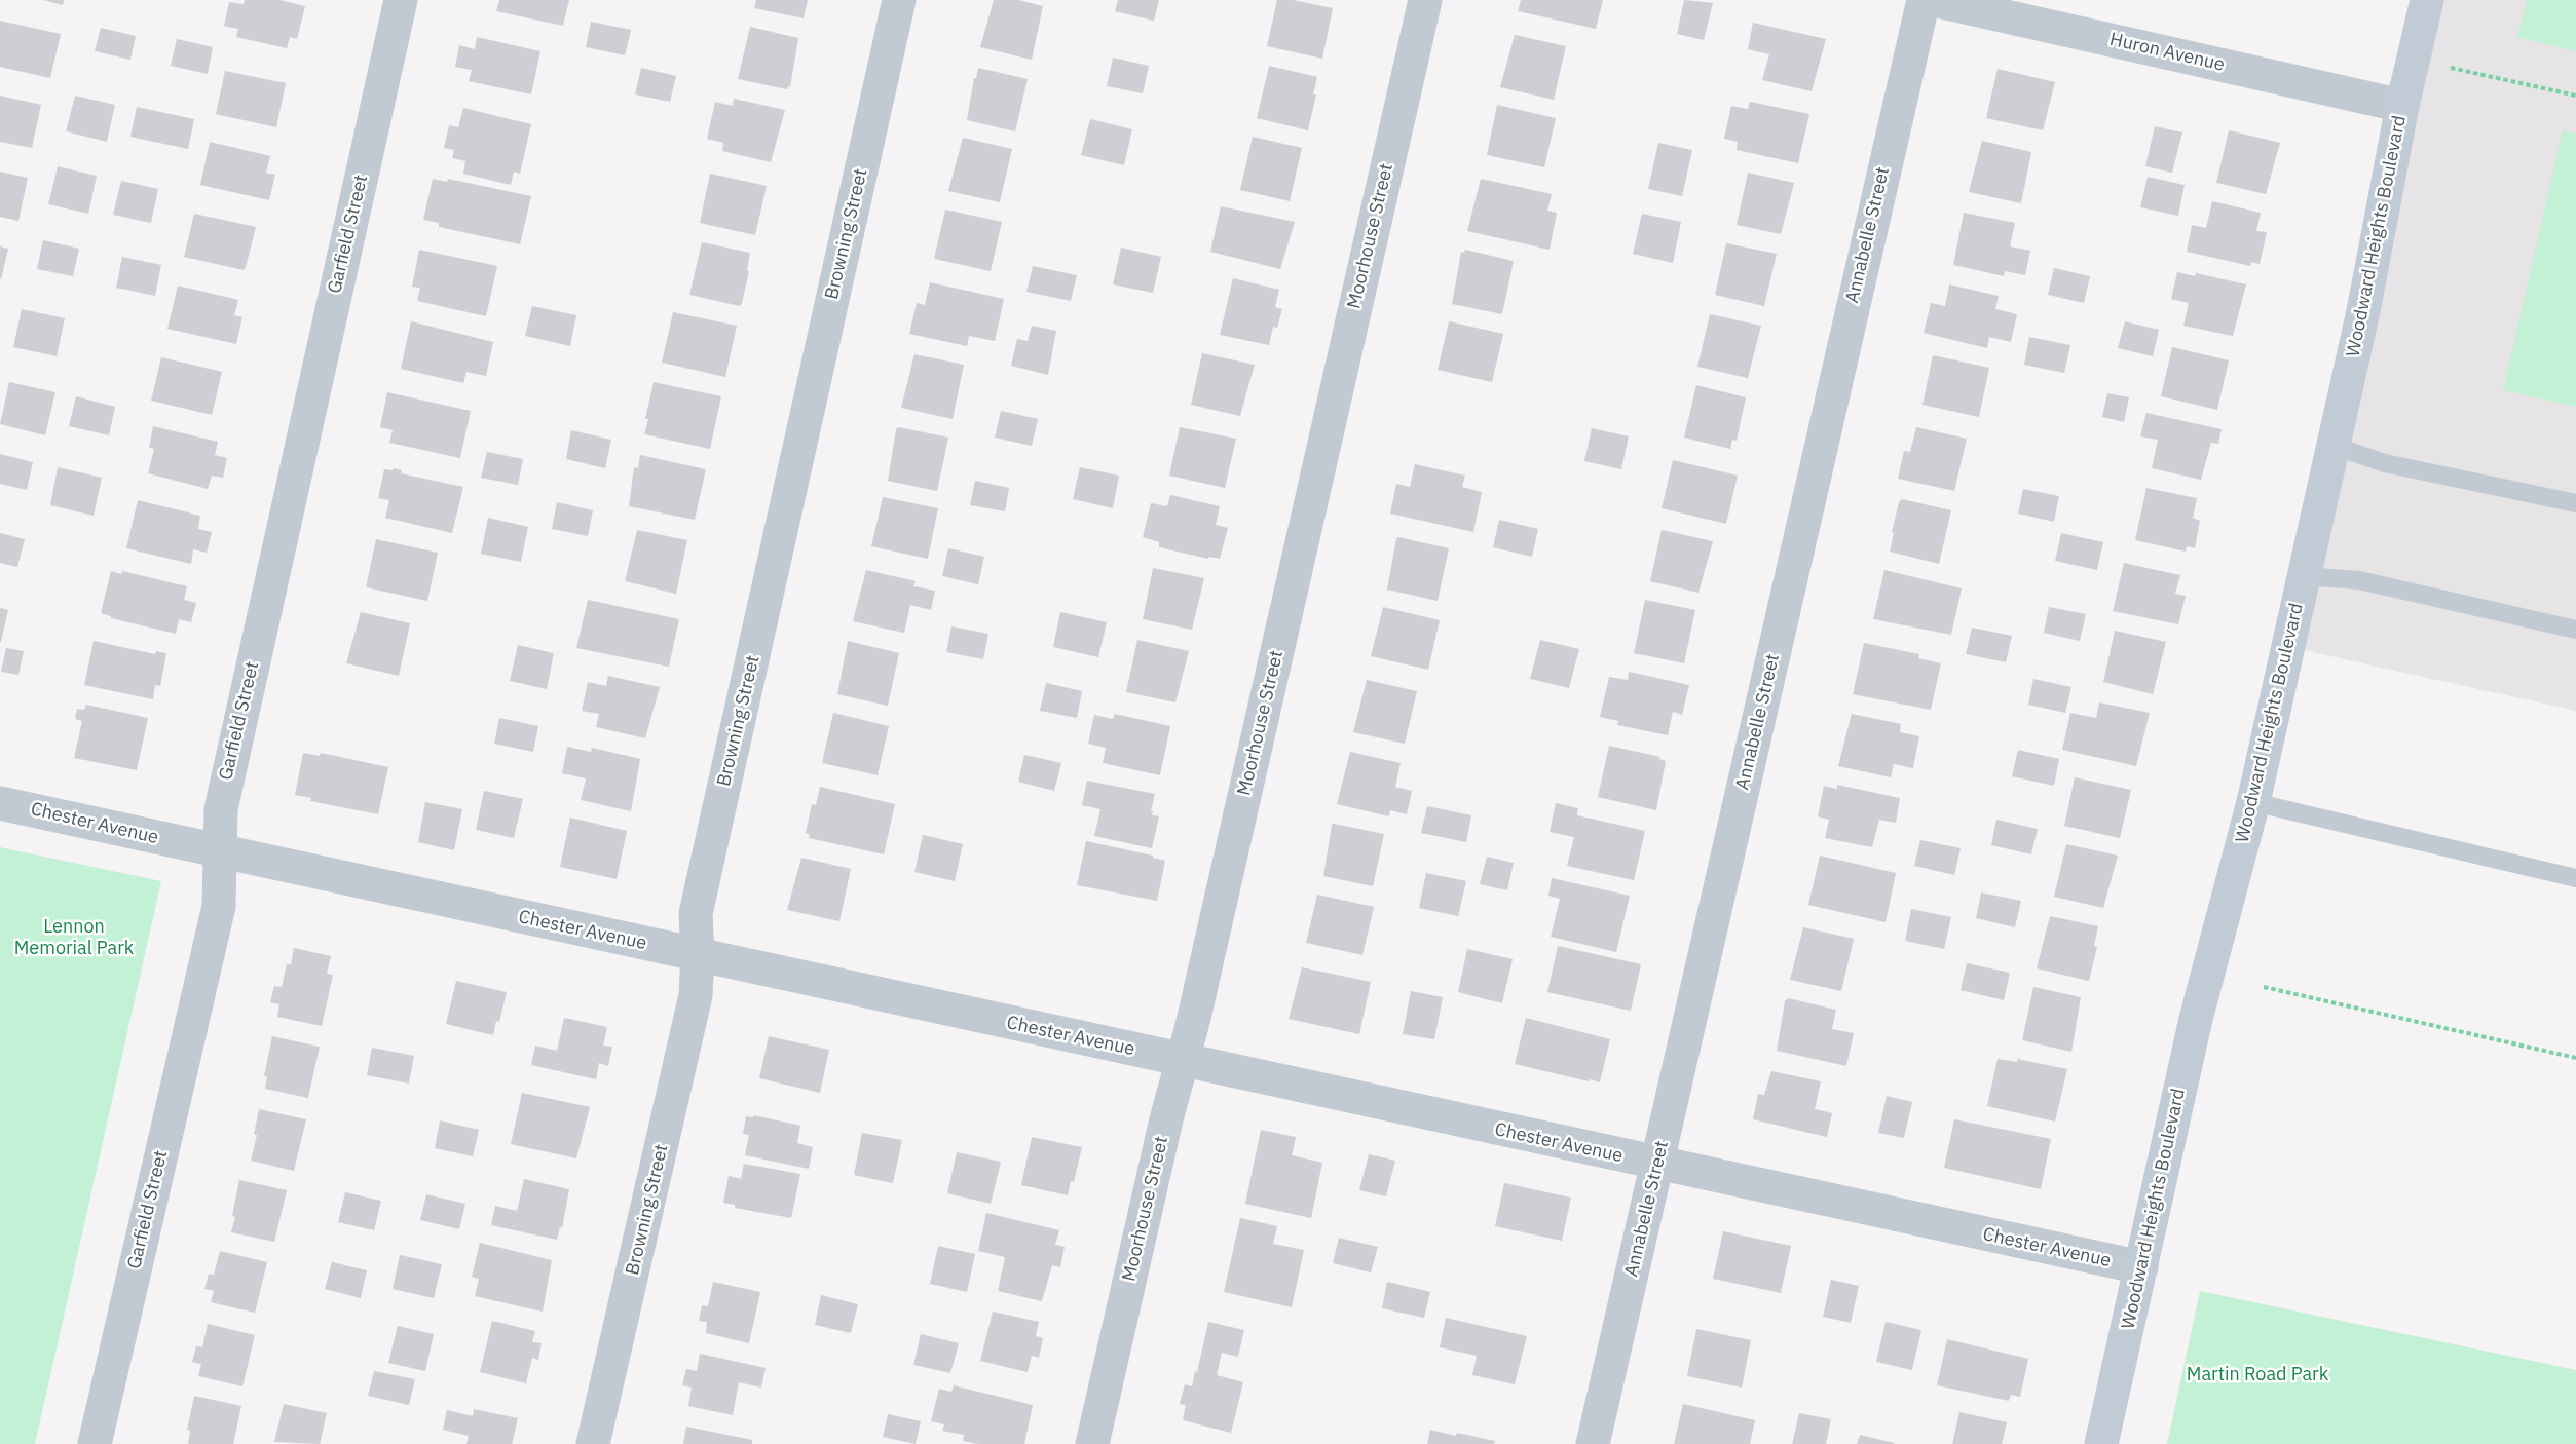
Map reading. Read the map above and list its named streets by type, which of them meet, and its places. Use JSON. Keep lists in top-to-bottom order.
{
  "streets": {
    "street": [
      "Huron Avenue",
      "Garfield Street",
      "Browning Street",
      "Annabelle Street",
      "Moorhouse Street",
      "Woodward Heights Boulevard",
      "Chester Avenue"
    ]
  },
  "crossings": [
    ["Huron Avenue", "Woodward Heights Boulevard"],
    ["Garfield Street", "Chester Avenue"],
    ["Browning Street", "Chester Avenue"],
    ["Annabelle Street", "Chester Avenue"],
    ["Moorhouse Street", "Chester Avenue"],
    ["Woodward Heights Boulevard", "Chester Avenue"]
  ],
  "parks": ["Lennon Memorial Park", "Martin Road Park"]
}
